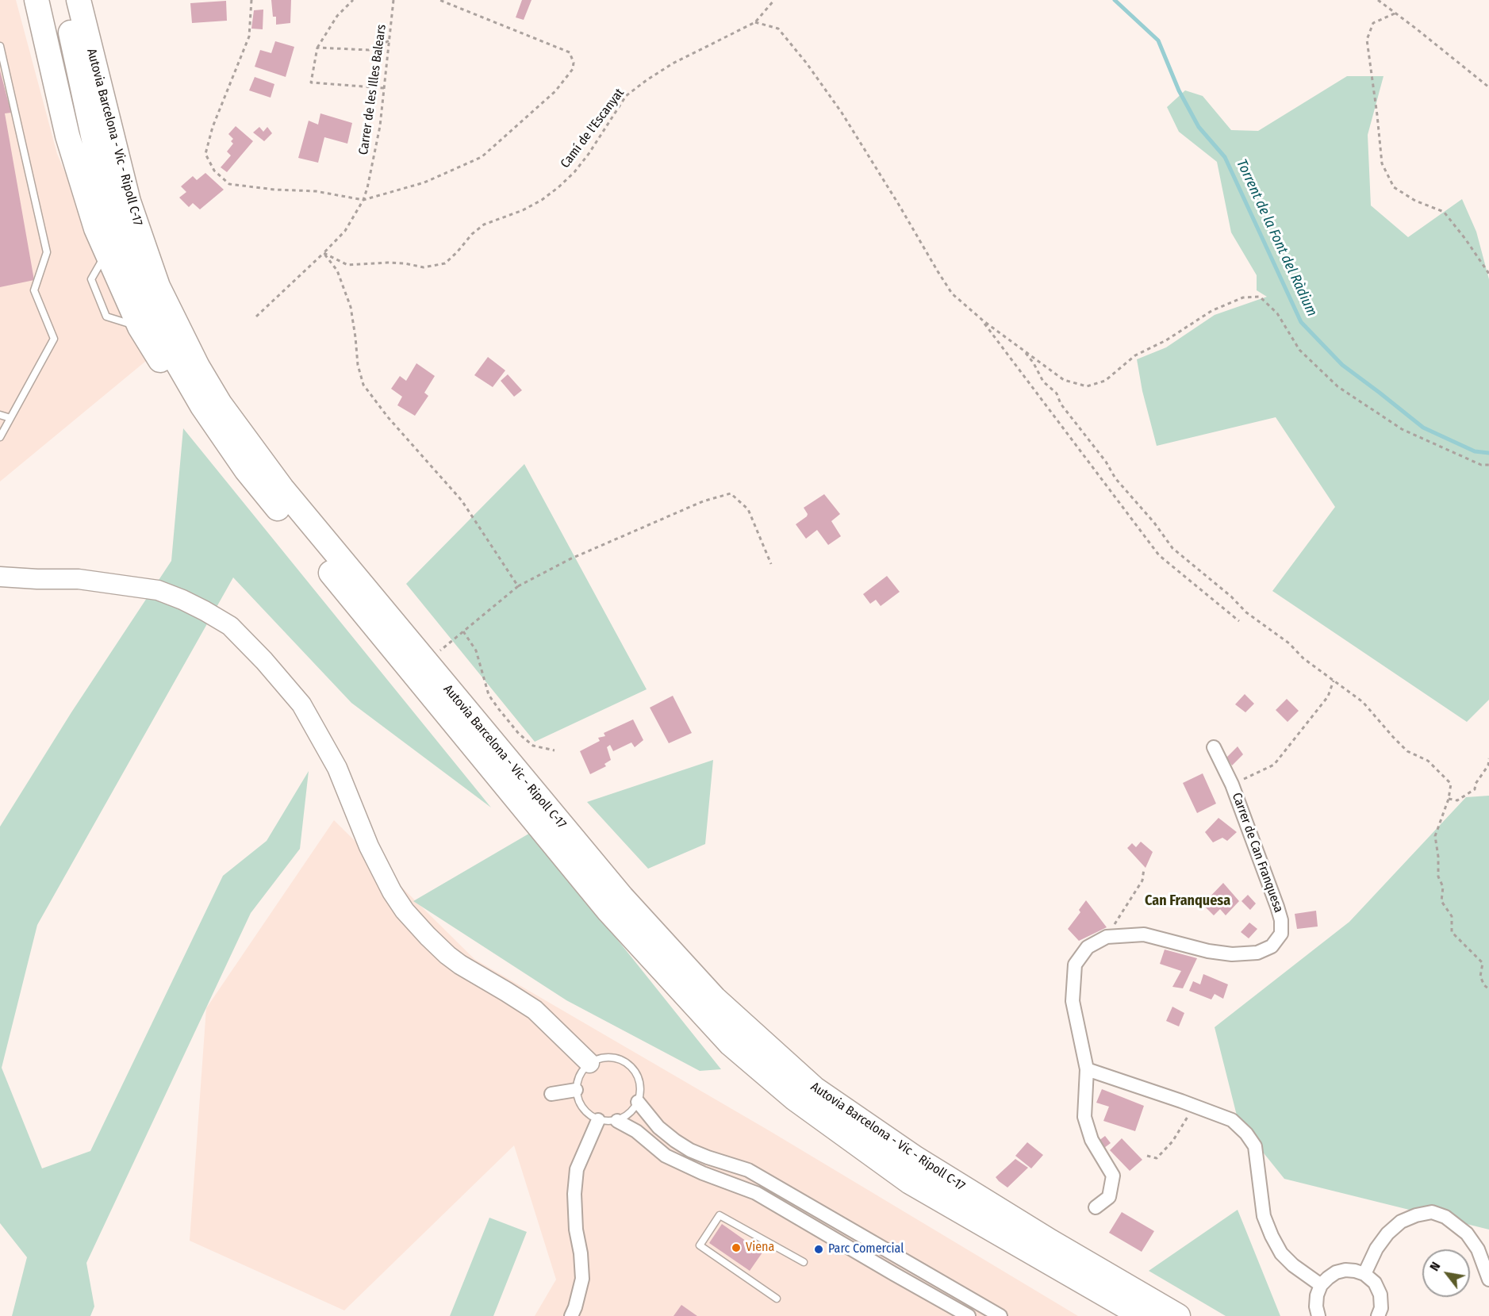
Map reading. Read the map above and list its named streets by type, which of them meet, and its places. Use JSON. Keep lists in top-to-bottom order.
{
  "streets": {
    "highway": ["Autovia Barcelona - Vic - Ripoll C-17"],
    "street": ["Carrer de Can Franquesa"],
    "path": ["Carrer de les Illes Balears", "Camí de l'Escanyat"]
  },
  "crossings": [
    ["Carrer de les Illes Balears", "Camí de l'Escanyat"]
  ],
  "districts": ["Can Franquesa"],
  "water": ["Torrent de la Font del Ràdium"],
  "places": ["Viena", "Parc Comercial"],
  "north": "top left"
}
